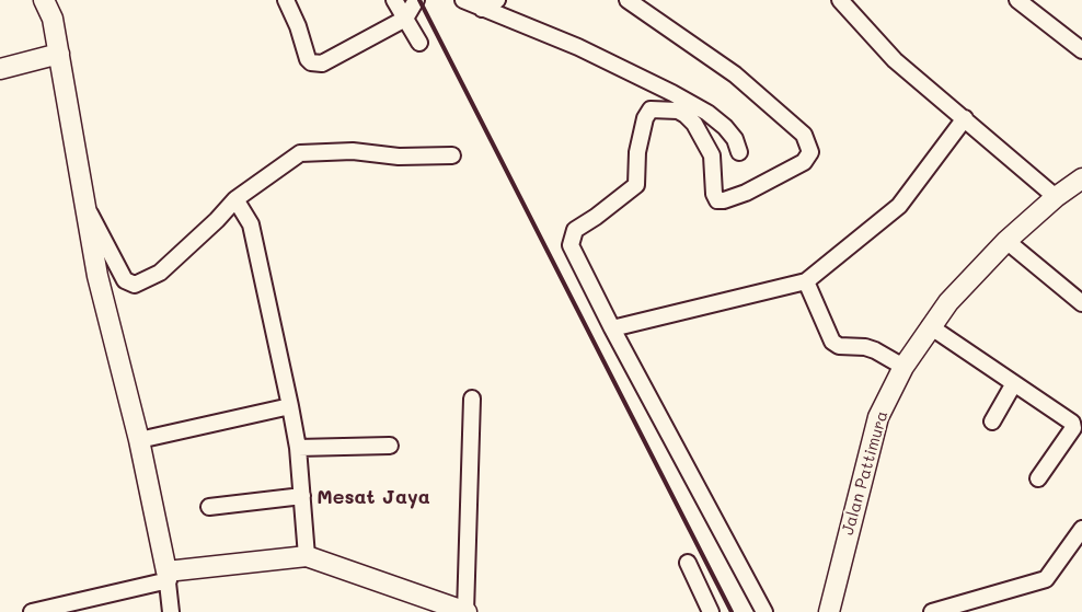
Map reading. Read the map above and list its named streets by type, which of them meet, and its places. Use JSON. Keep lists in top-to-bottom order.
{
  "streets": {
    "street": ["Jalan Pattimura"]
  },
  "districts": ["Mesat Jaya"]
}
